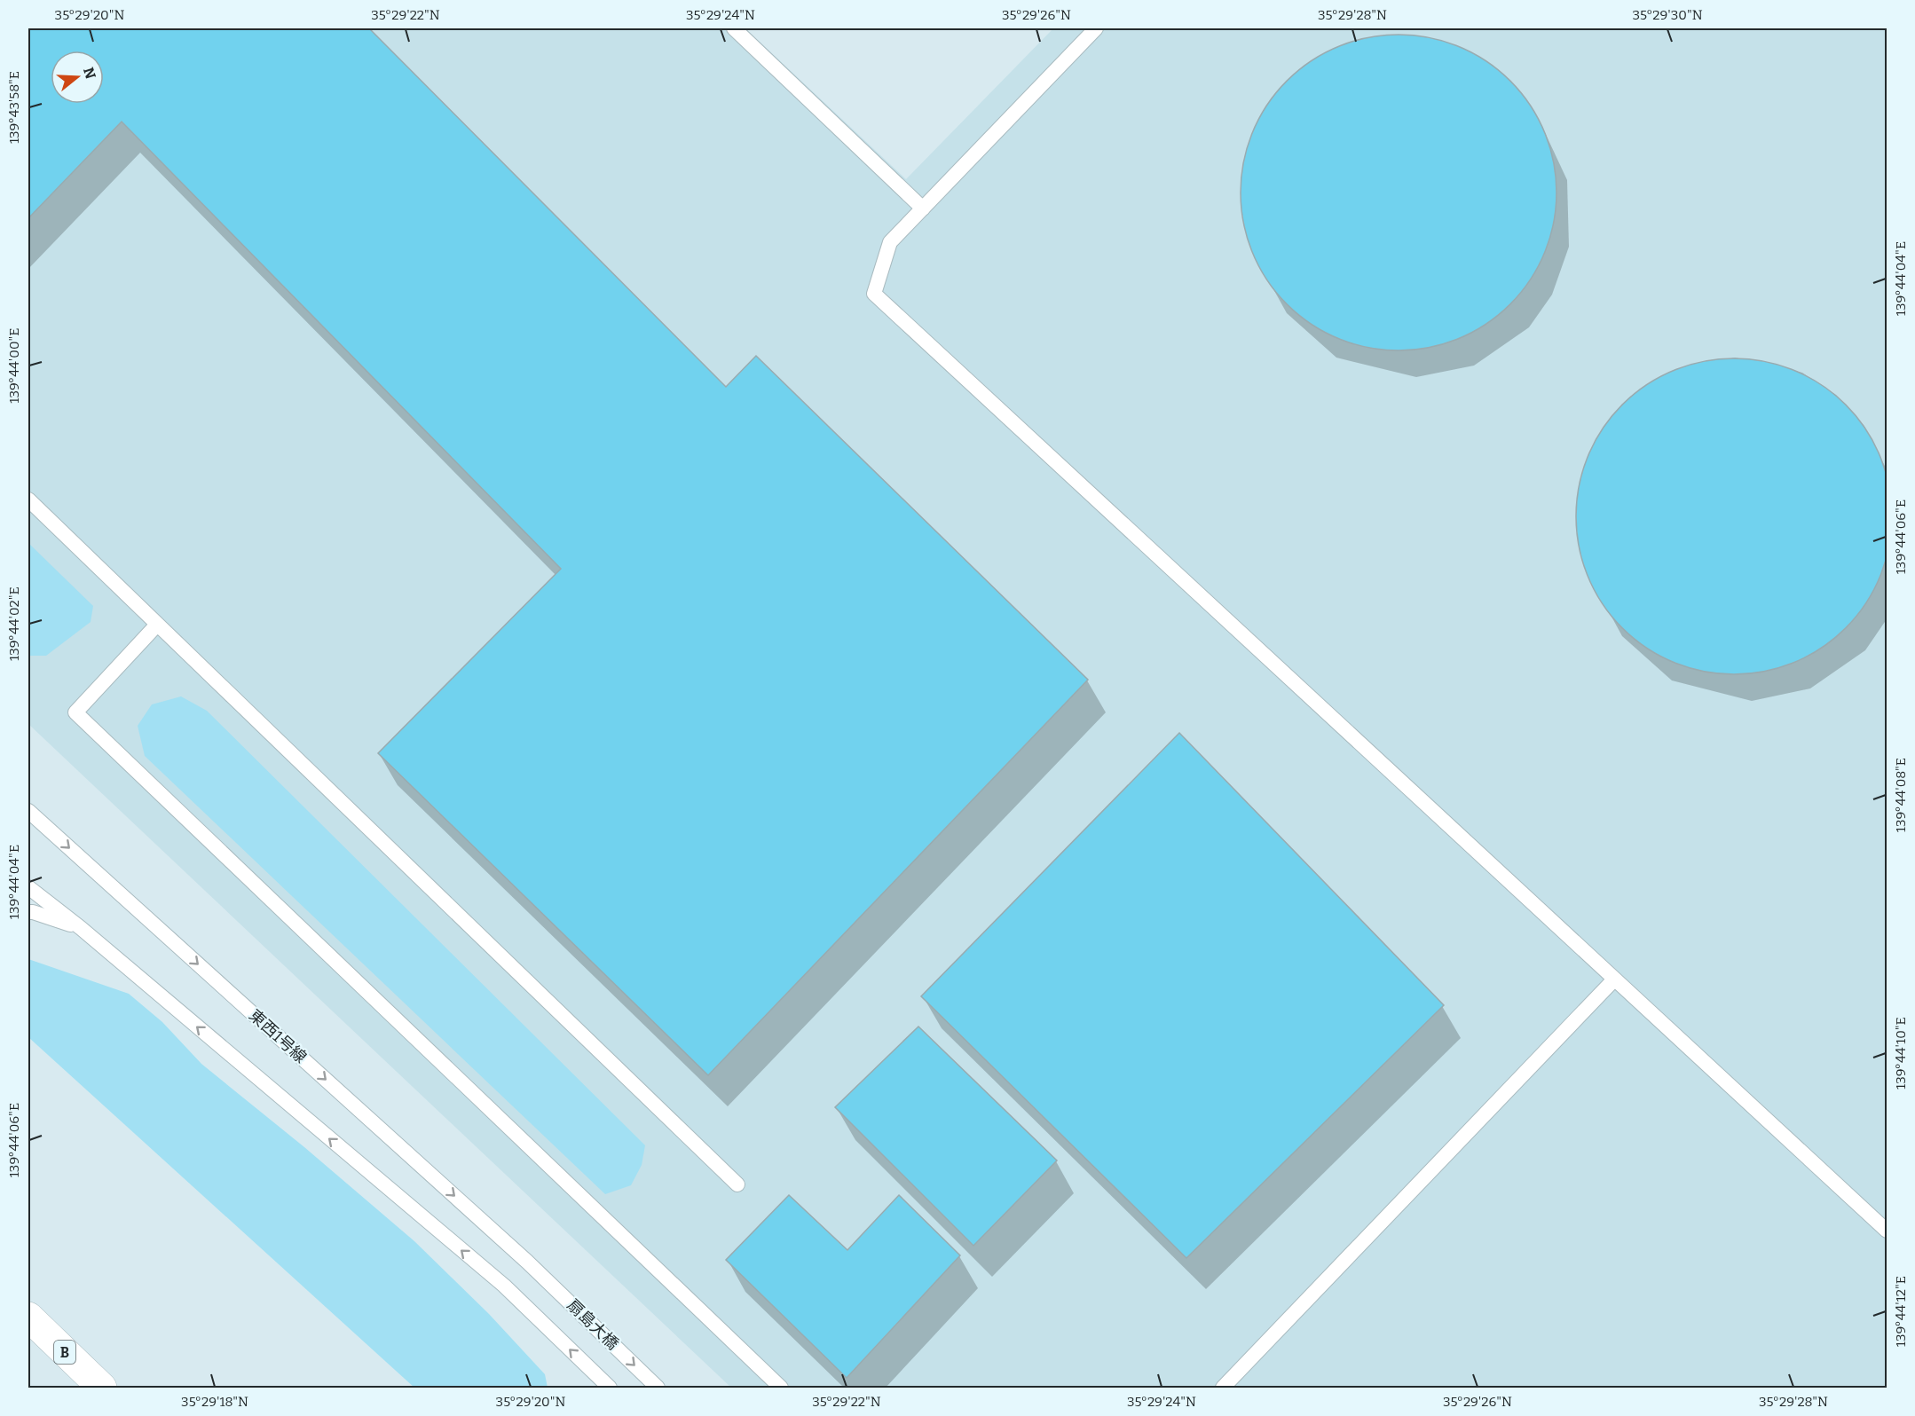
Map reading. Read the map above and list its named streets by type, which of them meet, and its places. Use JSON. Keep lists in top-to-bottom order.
{
  "streets": {
    "highway": ["B"],
    "lane": ["東西1号線", "扇島大橋"]
  },
  "crossings": [
    ["東西1号線", "扇島大橋"]
  ],
  "north": "right",
  "coordinates": [
    "35°29'20\"N",
    "35°29'22\"N",
    "35°29'24\"N",
    "35°29'26\"N",
    "35°29'28\"N",
    "35°29'30\"N",
    "139°43'58\"E",
    "139°44'04\"E",
    "139°44'00\"E",
    "139°44'06\"E",
    "139°44'02\"E",
    "139°44'08\"E",
    "139°44'10\"E",
    "139°44'12\"E",
    "35°29'18\"N"
  ]
}
